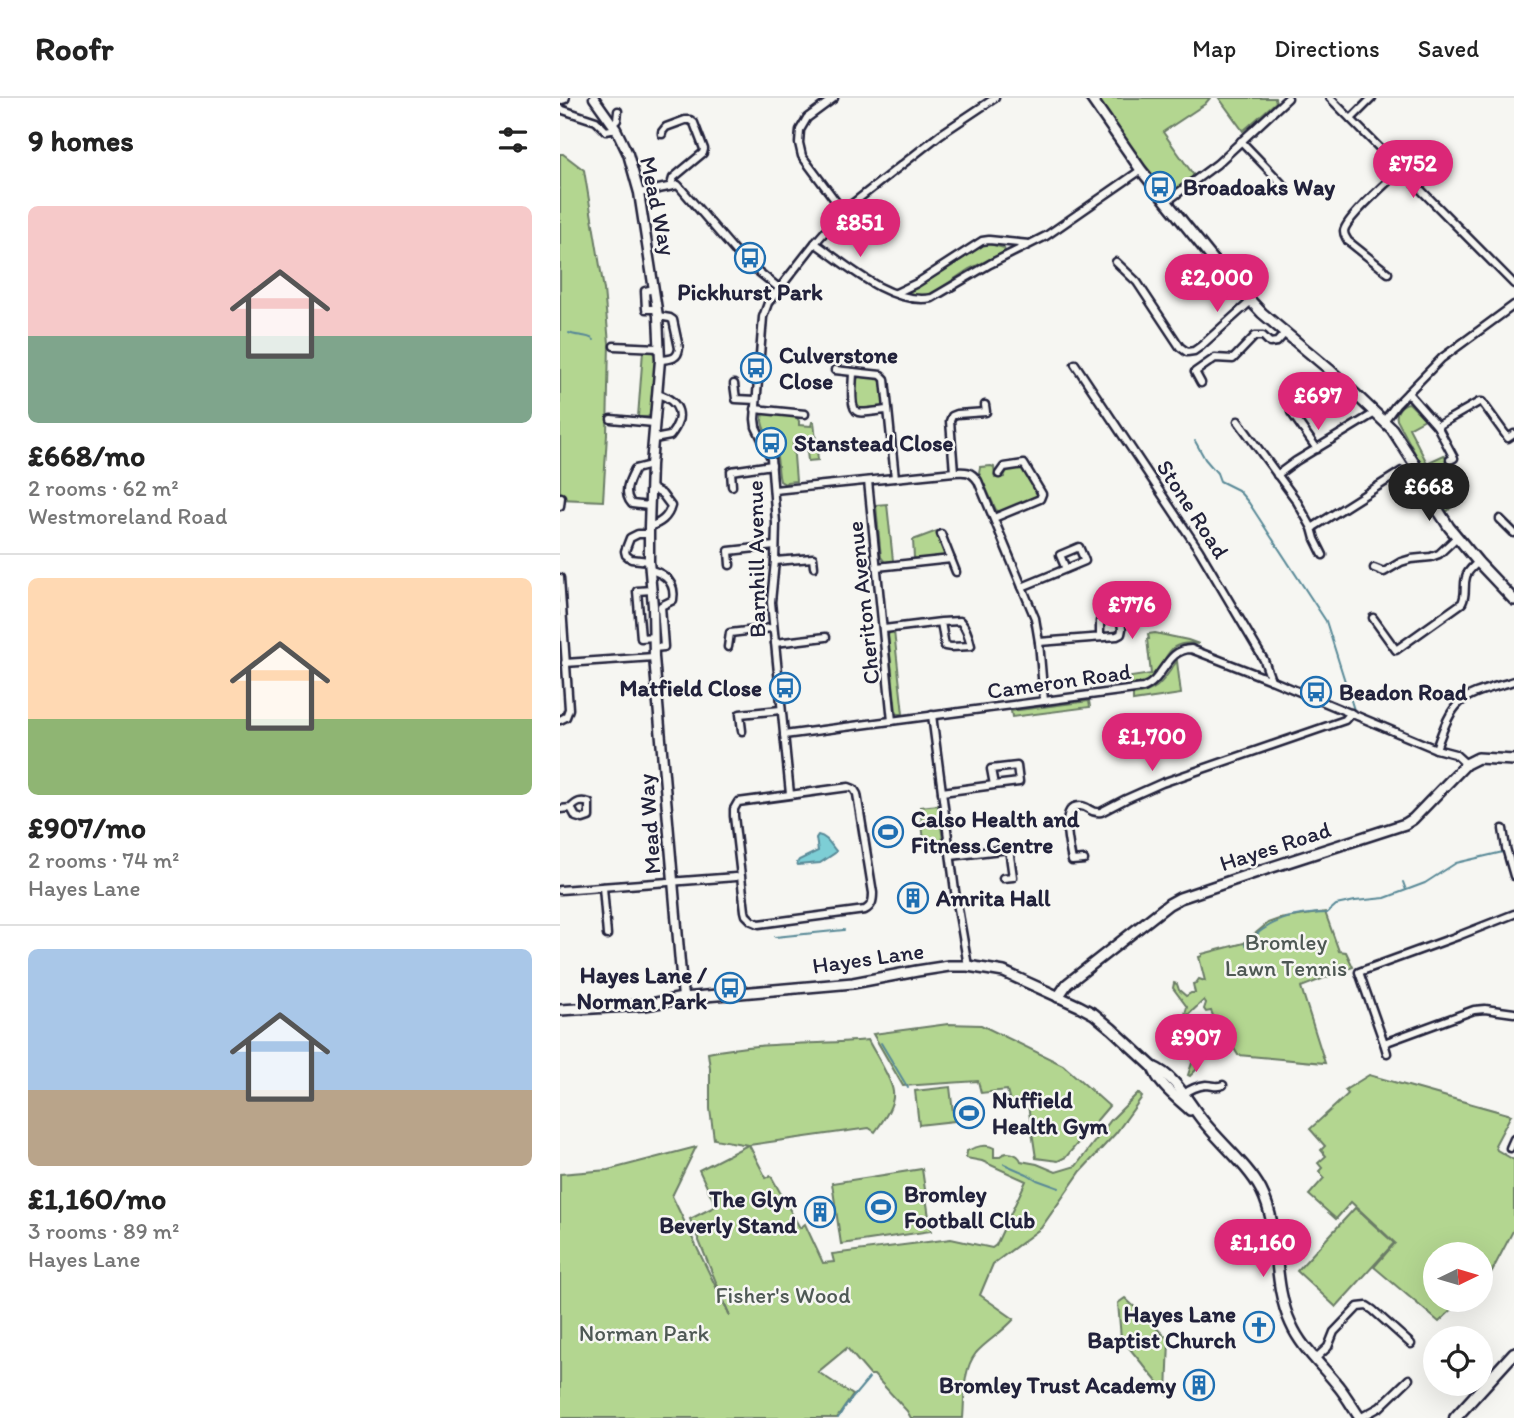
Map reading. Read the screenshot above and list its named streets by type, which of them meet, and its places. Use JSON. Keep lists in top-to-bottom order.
{
  "streets": {
    "main road": ["Hayes Road", "Hayes Lane"],
    "street": [
      "Mead Way",
      "Stone Road",
      "Barnhill Avenue",
      "Cheriton Avenue",
      "Cameron Road"
    ]
  },
  "crossings": [
    ["Mead Way", "Hayes Lane"],
    ["Stone Road", "Cameron Road"],
    ["Barnhill Avenue", "Cameron Road"],
    ["Cheriton Avenue", "Cameron Road"],
    ["Cameron Road", "Hayes Road"],
    ["Hayes Road", "Hayes Lane"]
  ],
  "parks": ["Bromley Lawn Tennis", "Fisher's Wood", "Norman Park"],
  "places": {
    "bus stop": [
      "Broadoaks Way",
      "Pickhurst Park",
      "Culverstone Close",
      "Stanstead Close",
      "Matfield Close",
      "Beadon Road",
      "Hayes Lane / Norman Park"
    ],
    "sports": ["Calso Health and Fitness Centre", "Nuffield Health Gym", "Bromley Football Club"],
    "building": ["Amrita Hall", "The Glyn Beverly Stand", "Bromley Trust Academy"],
    "church": ["Hayes Lane Baptist Church"]
  },
  "north": "right",
  "page": {
    "header": "Roofr",
    "nav": ["Map", "Directions", "Saved"],
    "heading": "9 homes",
    "price": [
      "£752",
      "£851",
      "£2,000",
      "£697",
      "£668",
      "£776",
      "£1,700",
      "£907",
      "£1,160"
    ],
    "list": [
      {
        "name": "£668/mo",
        "note": "2 rooms · 62 m² · Westmoreland Road"
      },
      {
        "name": "£907/mo",
        "note": "2 rooms · 74 m² · Hayes Lane"
      },
      {
        "name": "£1,160/mo",
        "note": "3 rooms · 89 m² · Hayes Lane"
      }
    ]
  }
}
